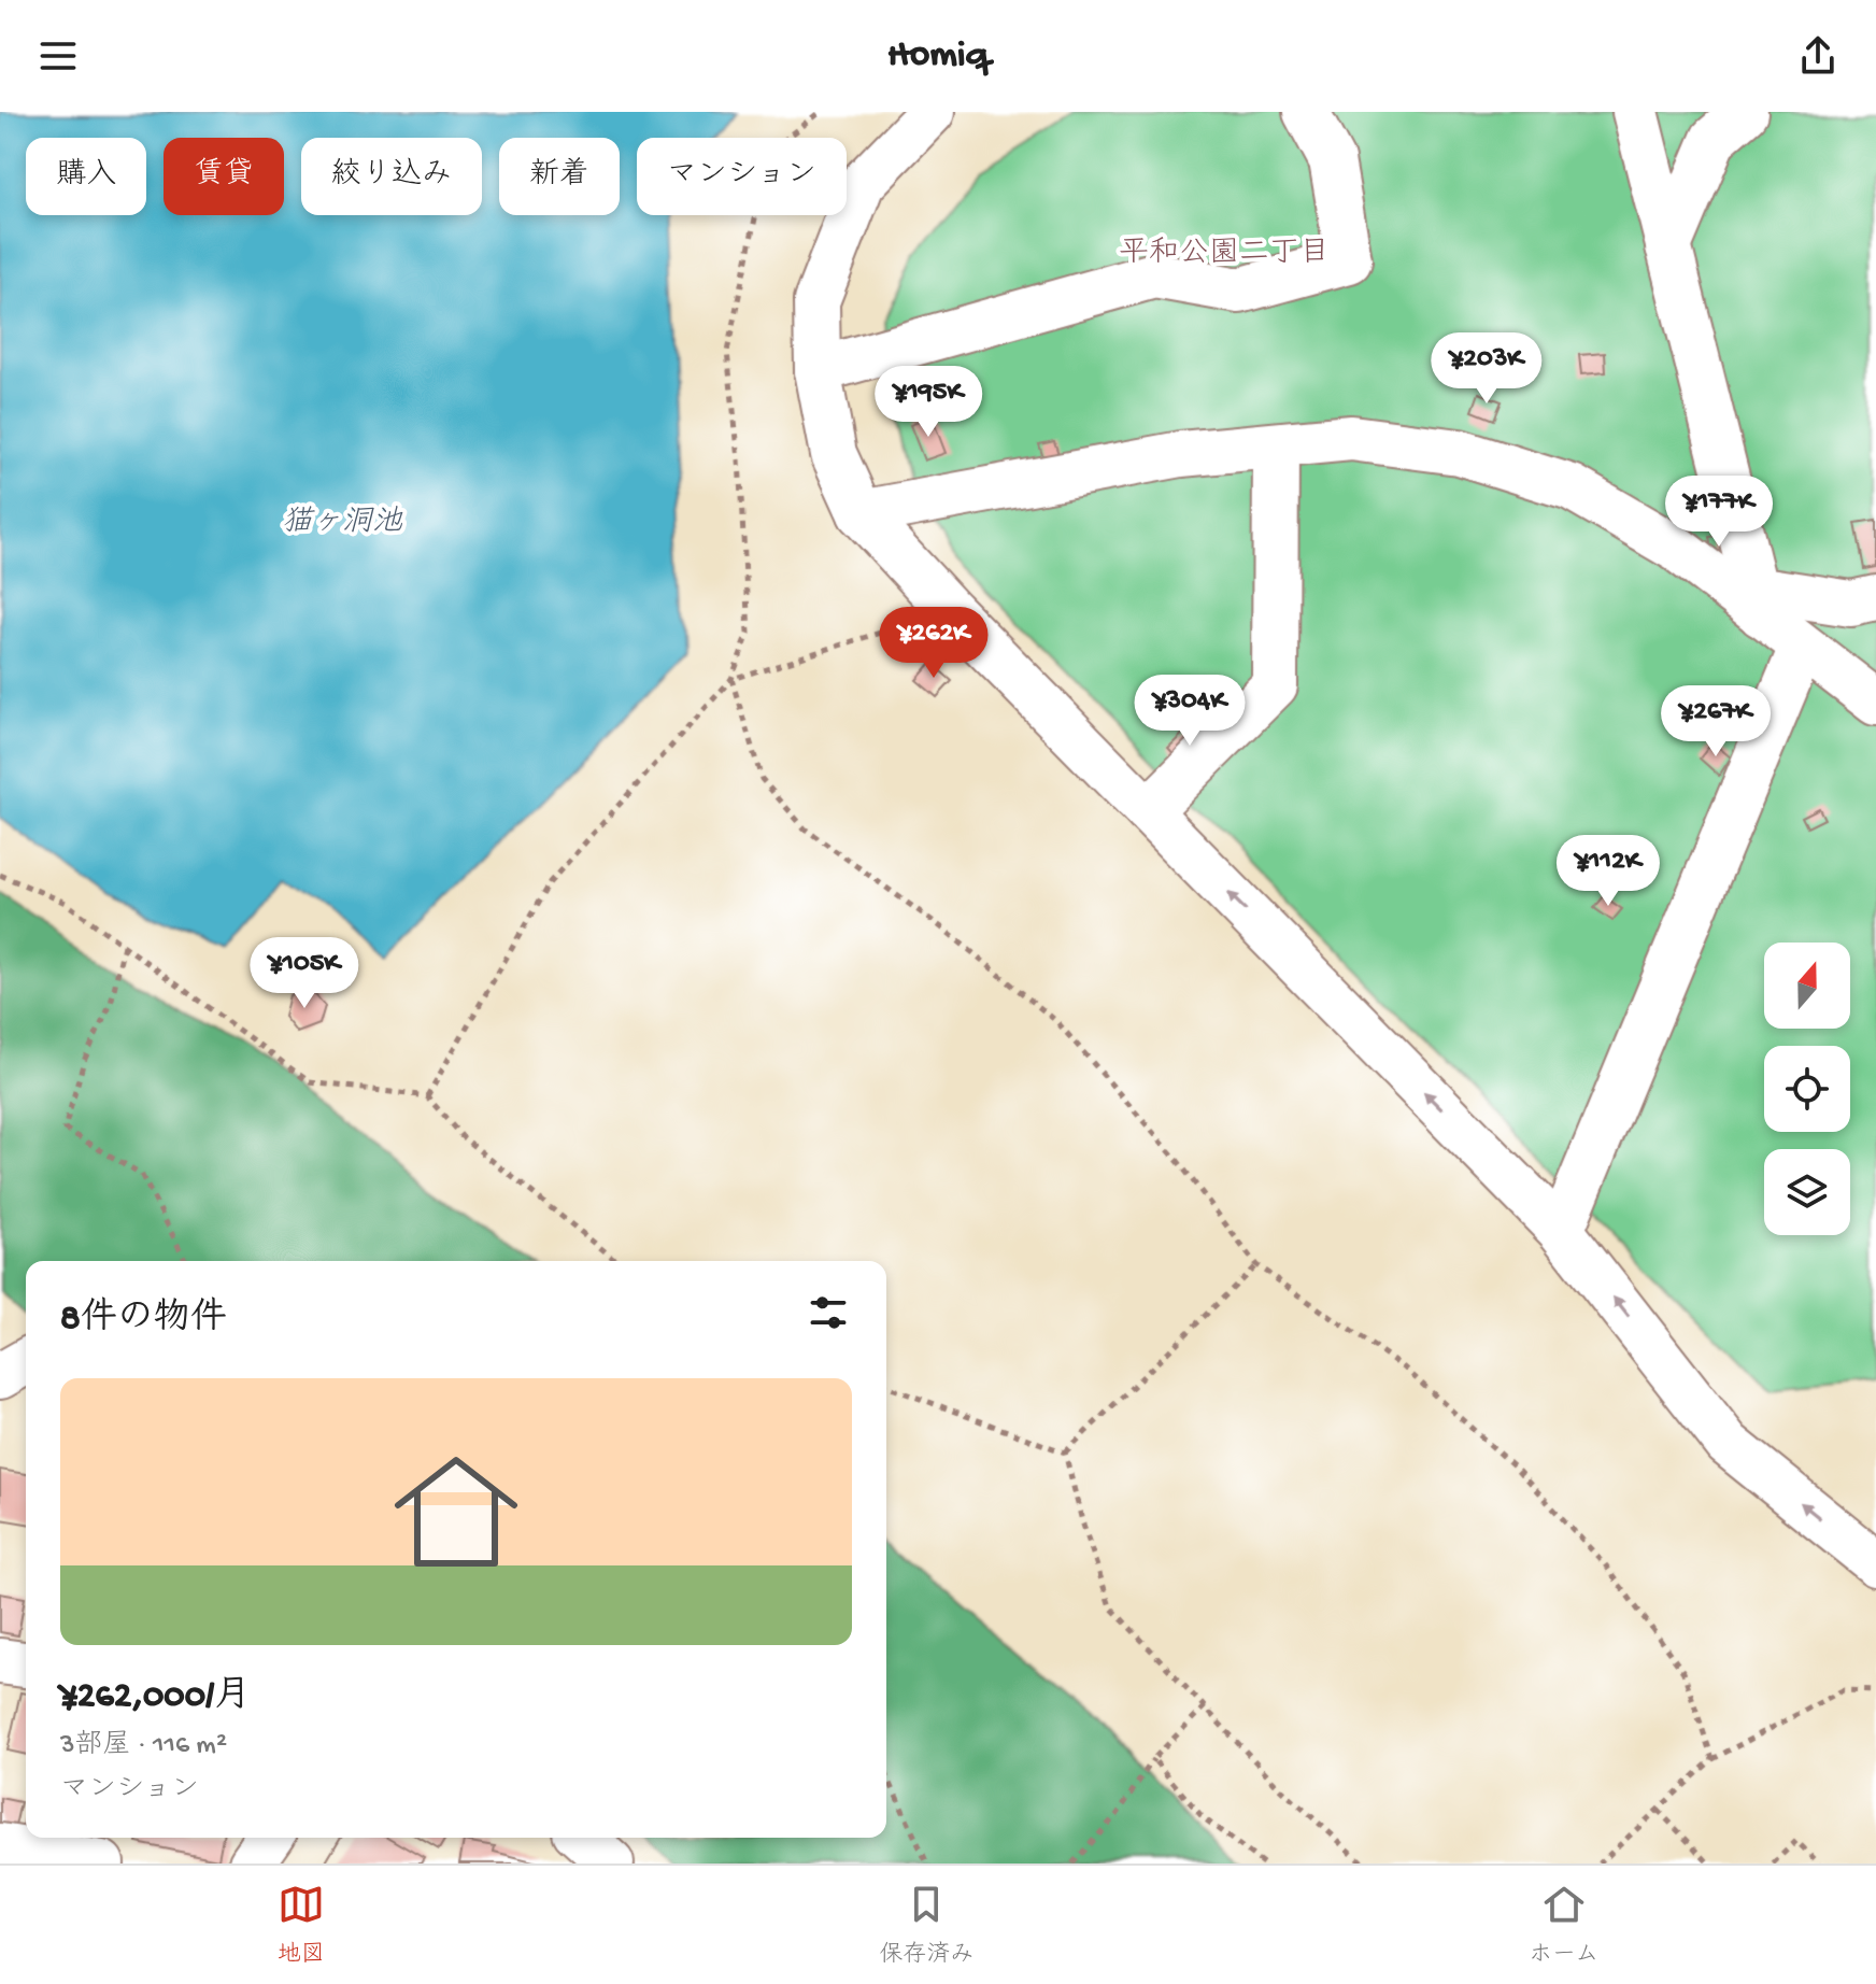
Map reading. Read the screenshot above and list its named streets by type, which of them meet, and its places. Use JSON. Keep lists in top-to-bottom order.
{
  "districts": ["平和公園二丁目"],
  "water": ["猫ヶ洞池"],
  "north": "top",
  "page": {
    "header": "Homiq",
    "chip": [
      "購入",
      "賃貸",
      "絞り込み",
      "新着",
      "マンション"
    ],
    "price": [
      "¥203K",
      "¥195K",
      "¥177K",
      "¥262K",
      "¥304K",
      "¥267K",
      "¥112K",
      "¥105K"
    ],
    "heading": "8件の物件",
    "list": [
      {
        "name": "¥262,000/月",
        "note": "3部屋 · 116 m² · マンション"
      }
    ],
    "tabs": ["地図", "保存済み", "ホーム"]
  }
}
